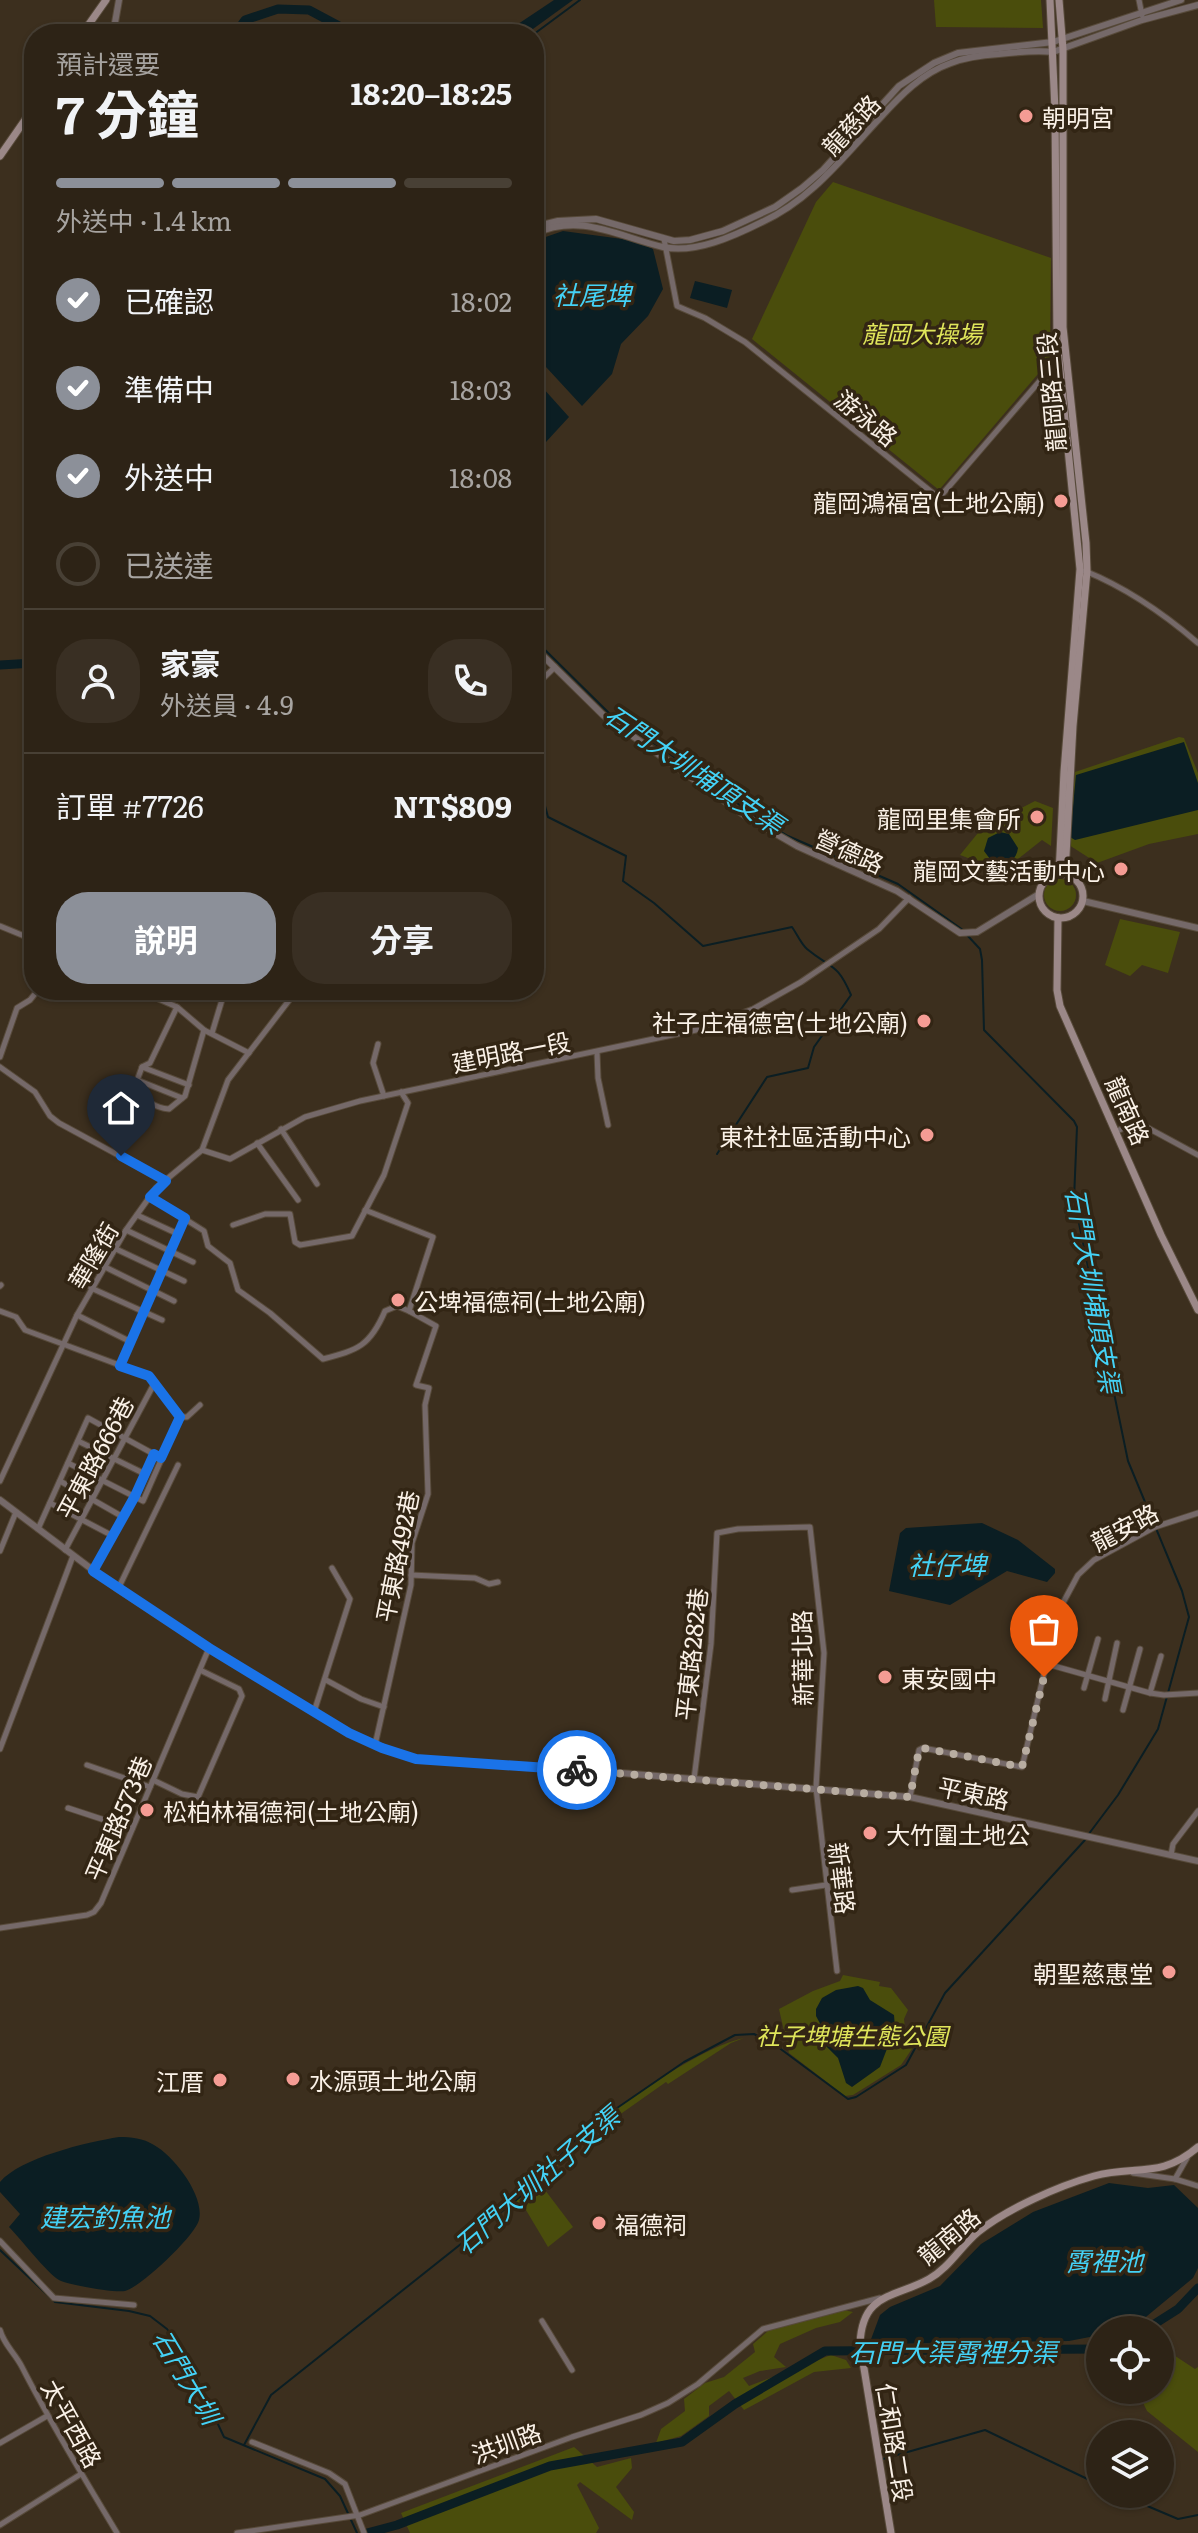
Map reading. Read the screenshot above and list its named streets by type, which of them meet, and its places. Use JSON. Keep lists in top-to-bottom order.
{
  "streets": {
    "main road": ["龍岡路三段", "龍南路", "仁和路二段"],
    "street": [
      "龍慈路",
      "游泳路",
      "營德路",
      "建明路一段",
      "華隆街",
      "平東路666巷",
      "龍安路",
      "平東路492巷",
      "平東路282巷",
      "新華北路",
      "平東路",
      "平東路573巷",
      "新華路",
      "太平西路",
      "洪圳路"
    ]
  },
  "crossings": [
    ["龍慈路", "龍岡路三段"],
    ["龍慈路", "游泳路"],
    ["龍岡路三段", "游泳路"],
    ["龍岡路三段", "營德路"],
    ["龍岡路三段", "龍南路"],
    ["營德路", "建明路一段"],
    ["營德路", "龍南路"],
    ["建明路一段", "華隆街"],
    ["龍南路", "洪圳路"],
    ["龍南路", "仁和路二段"],
    ["平東路666巷", "平東路"],
    ["龍安路", "平東路"],
    ["平東路492巷", "平東路"],
    ["平東路282巷", "新華北路"],
    ["平東路282巷", "平東路"],
    ["新華北路", "平東路"],
    ["新華北路", "新華路"],
    ["平東路", "平東路573巷"],
    ["平東路", "新華路"]
  ],
  "water": [
    "社尾埤",
    "石門大圳埔頂支渠",
    "社仔埤",
    "石門大圳社子支渠",
    "建宏釣魚池",
    "霄裡池",
    "石門大渠霄裡分渠",
    "石門大圳"
  ],
  "parks": ["龍岡大操場", "社子埤塘生態公園"],
  "places": [
    "朝明宮",
    "龍岡鴻福宮(土地公廟)",
    "龍岡里集會所",
    "龍岡文藝活動中心",
    "社子庄福德宮(土地公廟)",
    "東社社區活動中心",
    "公埤福德祠(土地公廟)",
    "東安國中",
    "松柏林福德祠(土地公廟)",
    "大竹圍土地公",
    "朝聖慈惠堂",
    "水源頭土地公廟",
    "江厝",
    "福德祠"
  ],
  "page": {
    "heading": ["7 分鐘", "預計還要", "18:20–18:25"],
    "panel": [
      "家豪",
      "外送員 · 4.9",
      "訂單 #7726",
      "NT$809"
    ],
    "bar": "外送中 · 1.4 km",
    "list": [
      ["已確認", "18:02"],
      ["準備中", "18:03"],
      ["外送中", "18:08"],
      "已送達"
    ],
    "buttons": ["說明", "分享"]
  }
}
